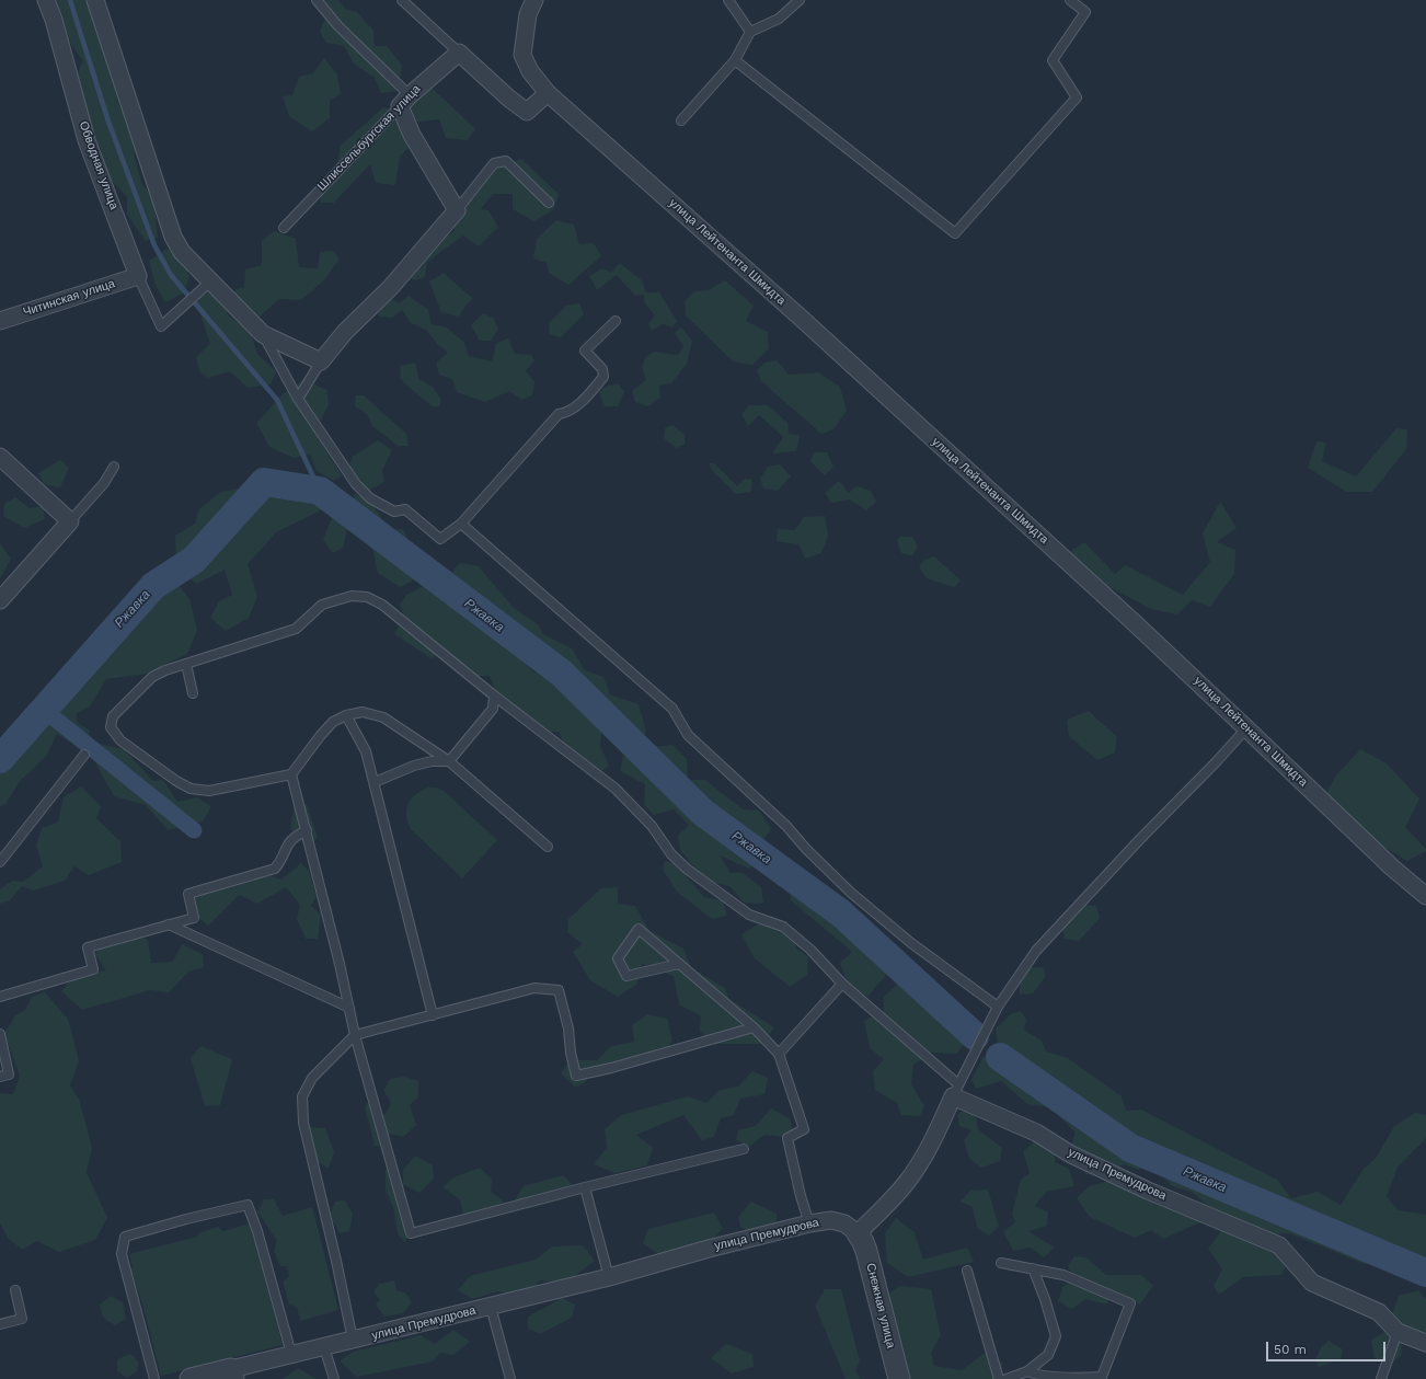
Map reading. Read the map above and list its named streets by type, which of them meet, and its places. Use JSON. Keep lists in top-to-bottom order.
{
  "streets": {
    "street": [
      "Шлиссельбургская улица",
      "Обводная улица",
      "улица Лейтенанта Шмидта",
      "Читинская улица",
      "улица Премудрова",
      "Снежная улица"
    ]
  },
  "crossings": [
    ["Обводная улица", "Читинская улица"],
    ["улица Премудрова", "Снежная улица"]
  ],
  "water": ["Ржавка"],
  "scale_bar": "50 m"
}
